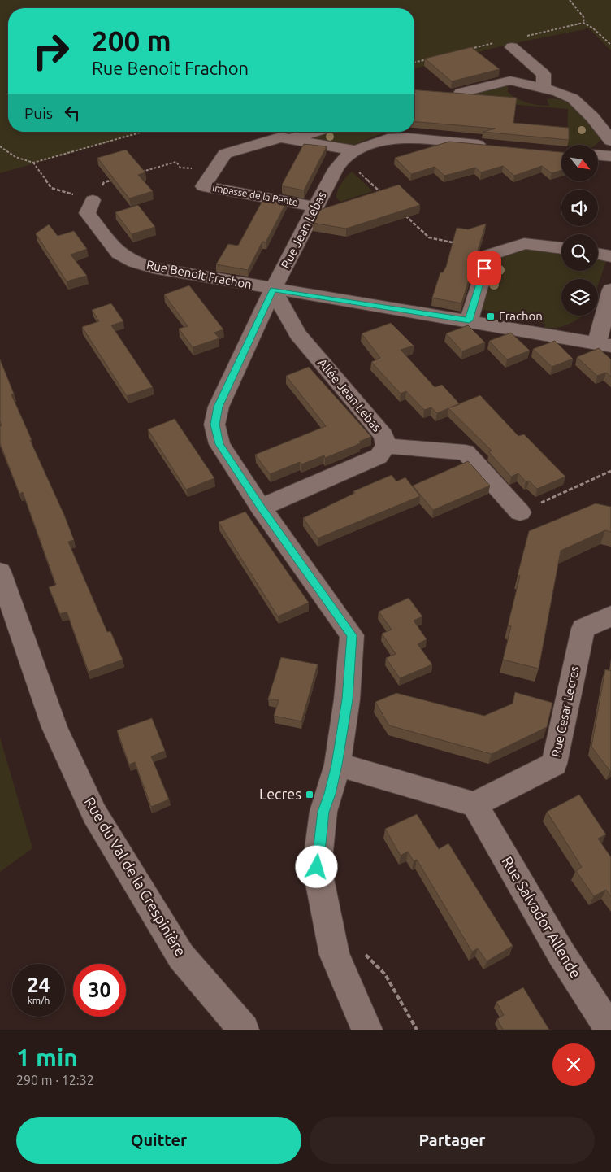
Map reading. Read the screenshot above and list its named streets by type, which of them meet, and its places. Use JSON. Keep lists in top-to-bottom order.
{
  "streets": {
    "street": [
      "Impasse de la Pente",
      "Rue Jean Lebas",
      "Rue Benoît Frachon",
      "Allée Jean Lebas",
      "Rue Cesar Lecres",
      "Rue du Val de la Crespinière",
      "Rue Salvador Allende"
    ]
  },
  "crossings": [
    ["Impasse de la Pente", "Rue Jean Lebas"],
    ["Rue Jean Lebas", "Rue Benoît Frachon"],
    ["Rue Jean Lebas", "Allée Jean Lebas"],
    ["Rue Benoît Frachon", "Allée Jean Lebas"],
    ["Rue Cesar Lecres", "Rue Salvador Allende"]
  ],
  "places": {
    "transit": ["Frachon", "Lecres"]
  },
  "north": "bottom right",
  "page": {
    "turn": ["200 m", "Rue Benoît Frachon"],
    "then": "Puis",
    "speed": "24 km/h",
    "limit": "30",
    "heading": ["1 min", "290 m · 12:32"],
    "buttons": ["Quitter", "Partager"]
  }
}
